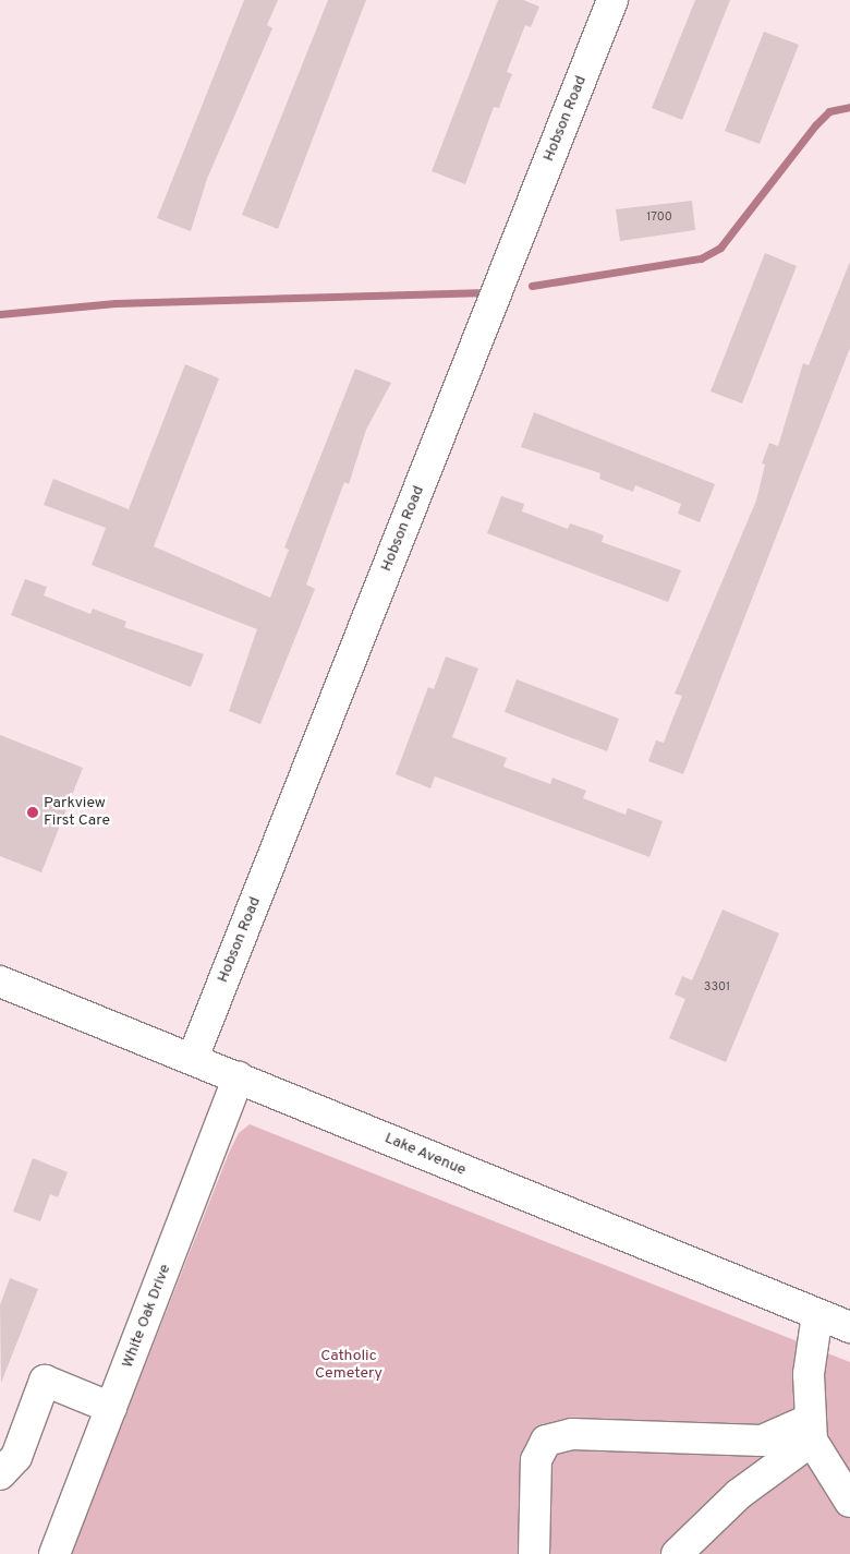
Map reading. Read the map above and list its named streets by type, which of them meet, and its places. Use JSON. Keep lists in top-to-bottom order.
{
  "streets": {
    "street": ["Hobson Road", "Lake Avenue", "White Oak Drive"]
  },
  "crossings": [
    ["Hobson Road", "Lake Avenue"],
    ["Lake Avenue", "White Oak Drive"]
  ],
  "parks": ["Catholic Cemetery"],
  "places": ["Parkview First Care"],
  "house_numbers": ["1700", "3301"]
}
